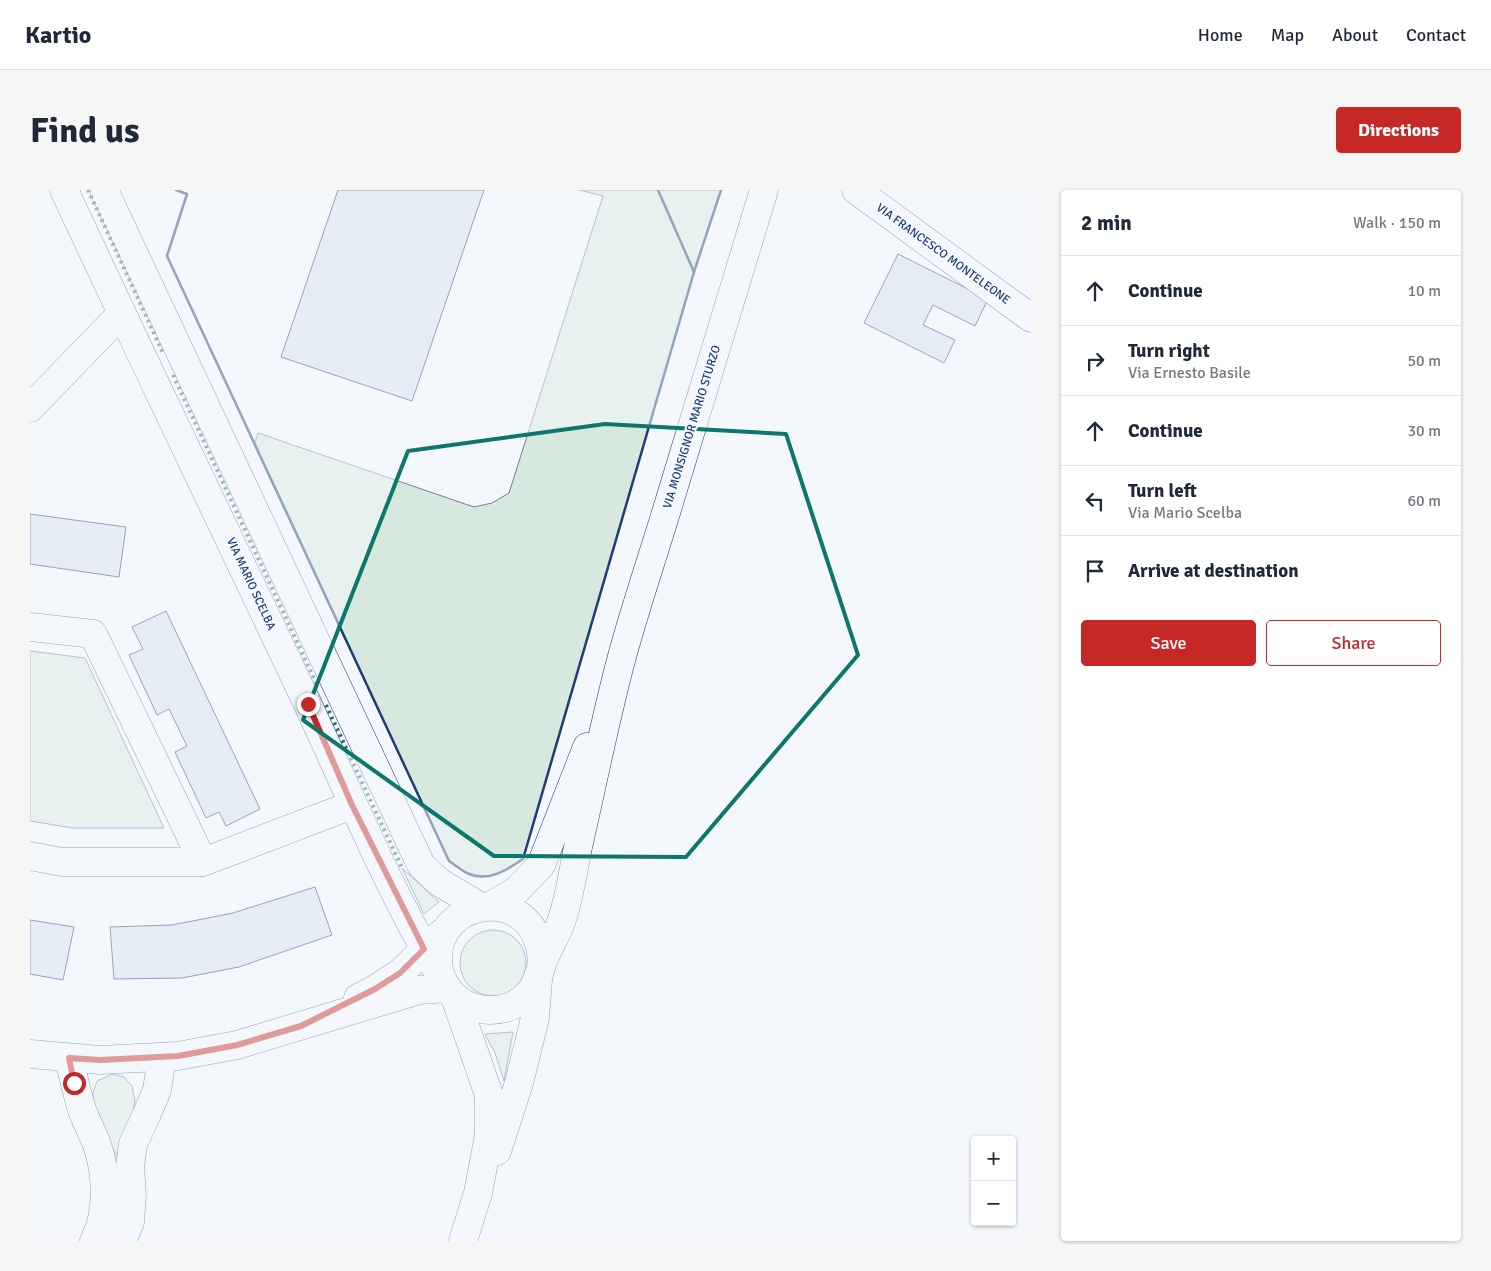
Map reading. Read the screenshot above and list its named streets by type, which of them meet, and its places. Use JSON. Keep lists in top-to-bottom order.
{
  "streets": {
    "main road": ["VIA FRANCESCO MONTELEONE", "VIA MONSIGNOR MARIO STURZO", "VIA MARIO SCELBA"]
  },
  "page": {
    "header": "Kartio",
    "nav": [
      "Home",
      "Map",
      "About",
      "Contact"
    ],
    "buttons": [
      "Directions",
      ["Save", "Share"]
    ],
    "title": "Find us",
    "heading": ["2 min", "Walk · 150 m"],
    "list": [
      ["Continue", "10 m"],
      ["Turn right", "Via Ernesto Basile", "50 m"],
      ["Continue", "30 m"],
      ["Turn left", "Via Mario Scelba", "60 m"],
      "Arrive at destination"
    ],
    "map_buttons": ["+", "−"]
  }
}
